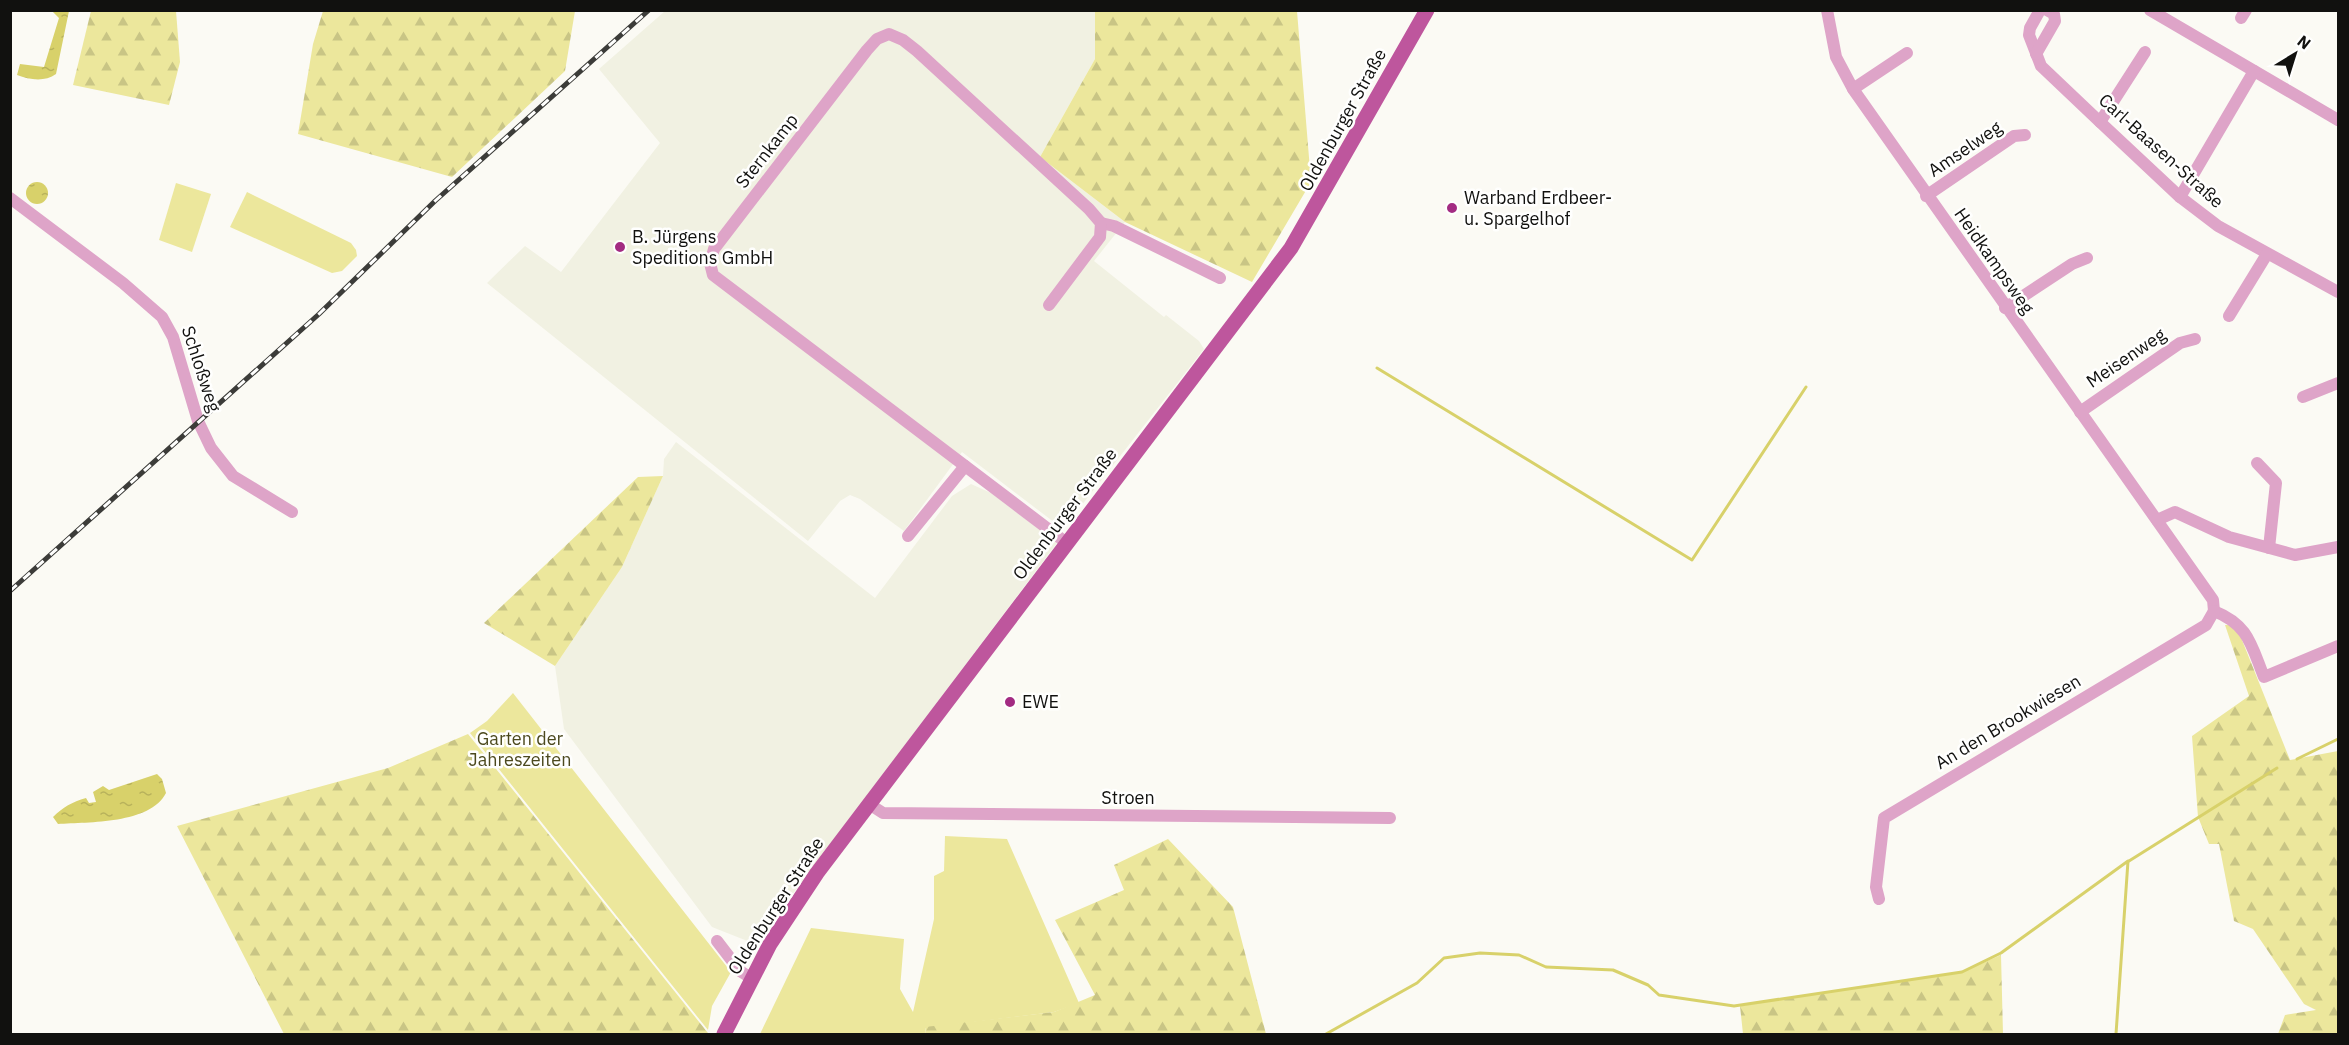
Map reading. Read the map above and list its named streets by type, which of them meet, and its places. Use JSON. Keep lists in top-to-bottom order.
{
  "streets": {
    "main road": ["Oldenburger Straße"],
    "street": [
      "Amselweg",
      "Sternkamp",
      "Carl-Baasen-Straße",
      "Heidkampsweg",
      "Meisenweg",
      "Schloßweg",
      "An den Brookwiesen",
      "Stroen"
    ]
  },
  "crossings": [
    ["Oldenburger Straße", "Sternkamp"],
    ["Oldenburger Straße", "Stroen"],
    ["Amselweg", "Heidkampsweg"],
    ["Heidkampsweg", "Meisenweg"],
    ["Heidkampsweg", "An den Brookwiesen"]
  ],
  "parks": ["Garten der Jahreszeiten"],
  "places": ["Warband Erdbeer- u. Spargelhof", "B. Jürgens Speditions GmbH", "EWE"],
  "north": "top right"
}
